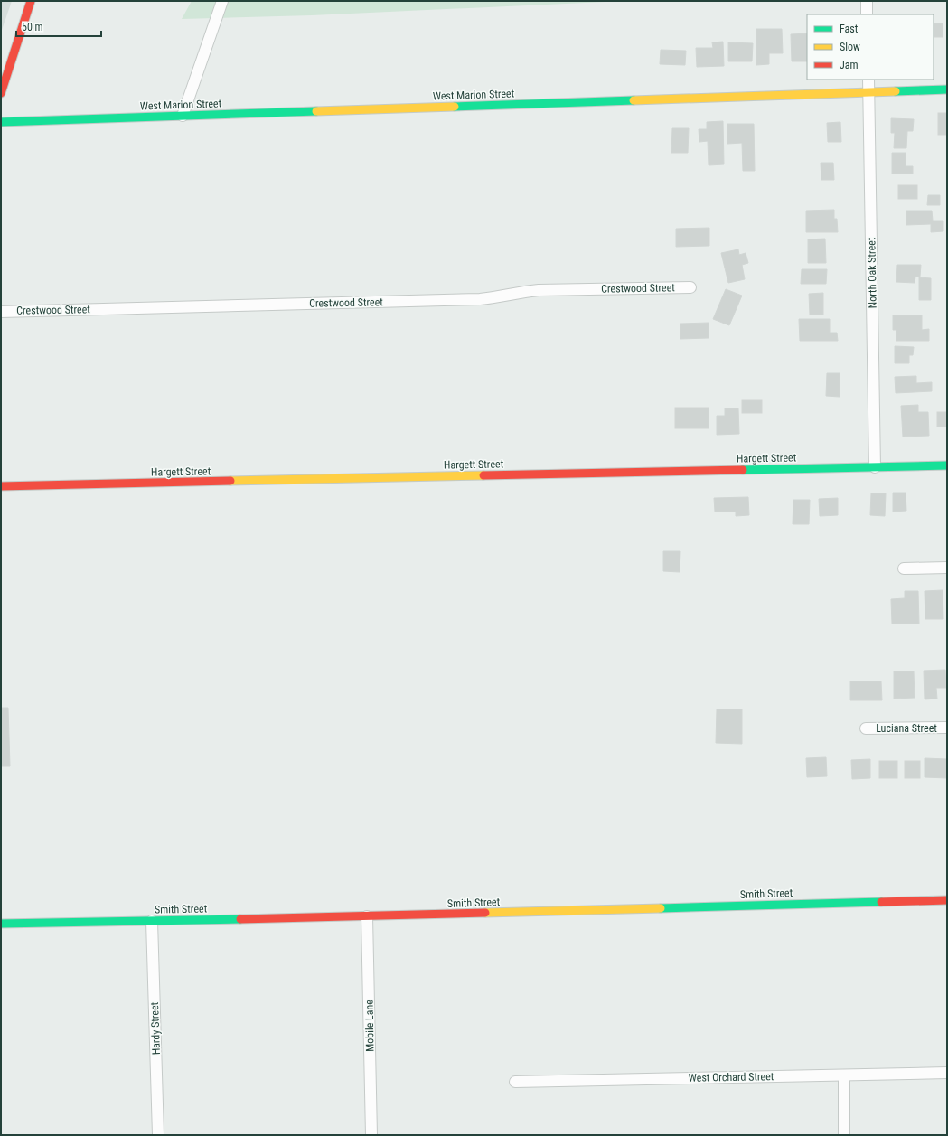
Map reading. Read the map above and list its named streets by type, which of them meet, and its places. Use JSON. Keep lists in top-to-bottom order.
{
  "streets": {
    "street": [
      "West Marion Street",
      "North Oak Street",
      "Crestwood Street",
      "Hargett Street",
      "Luciana Street",
      "Smith Street",
      "Mobile Lane",
      "Hardy Street",
      "West Orchard Street"
    ]
  },
  "crossings": [
    ["West Marion Street", "North Oak Street"],
    ["North Oak Street", "Hargett Street"],
    ["Smith Street", "Mobile Lane"],
    ["Smith Street", "Hardy Street"]
  ],
  "legend": ["Fast", "Slow", "Jam"],
  "scale_bar": "50 m"
}
